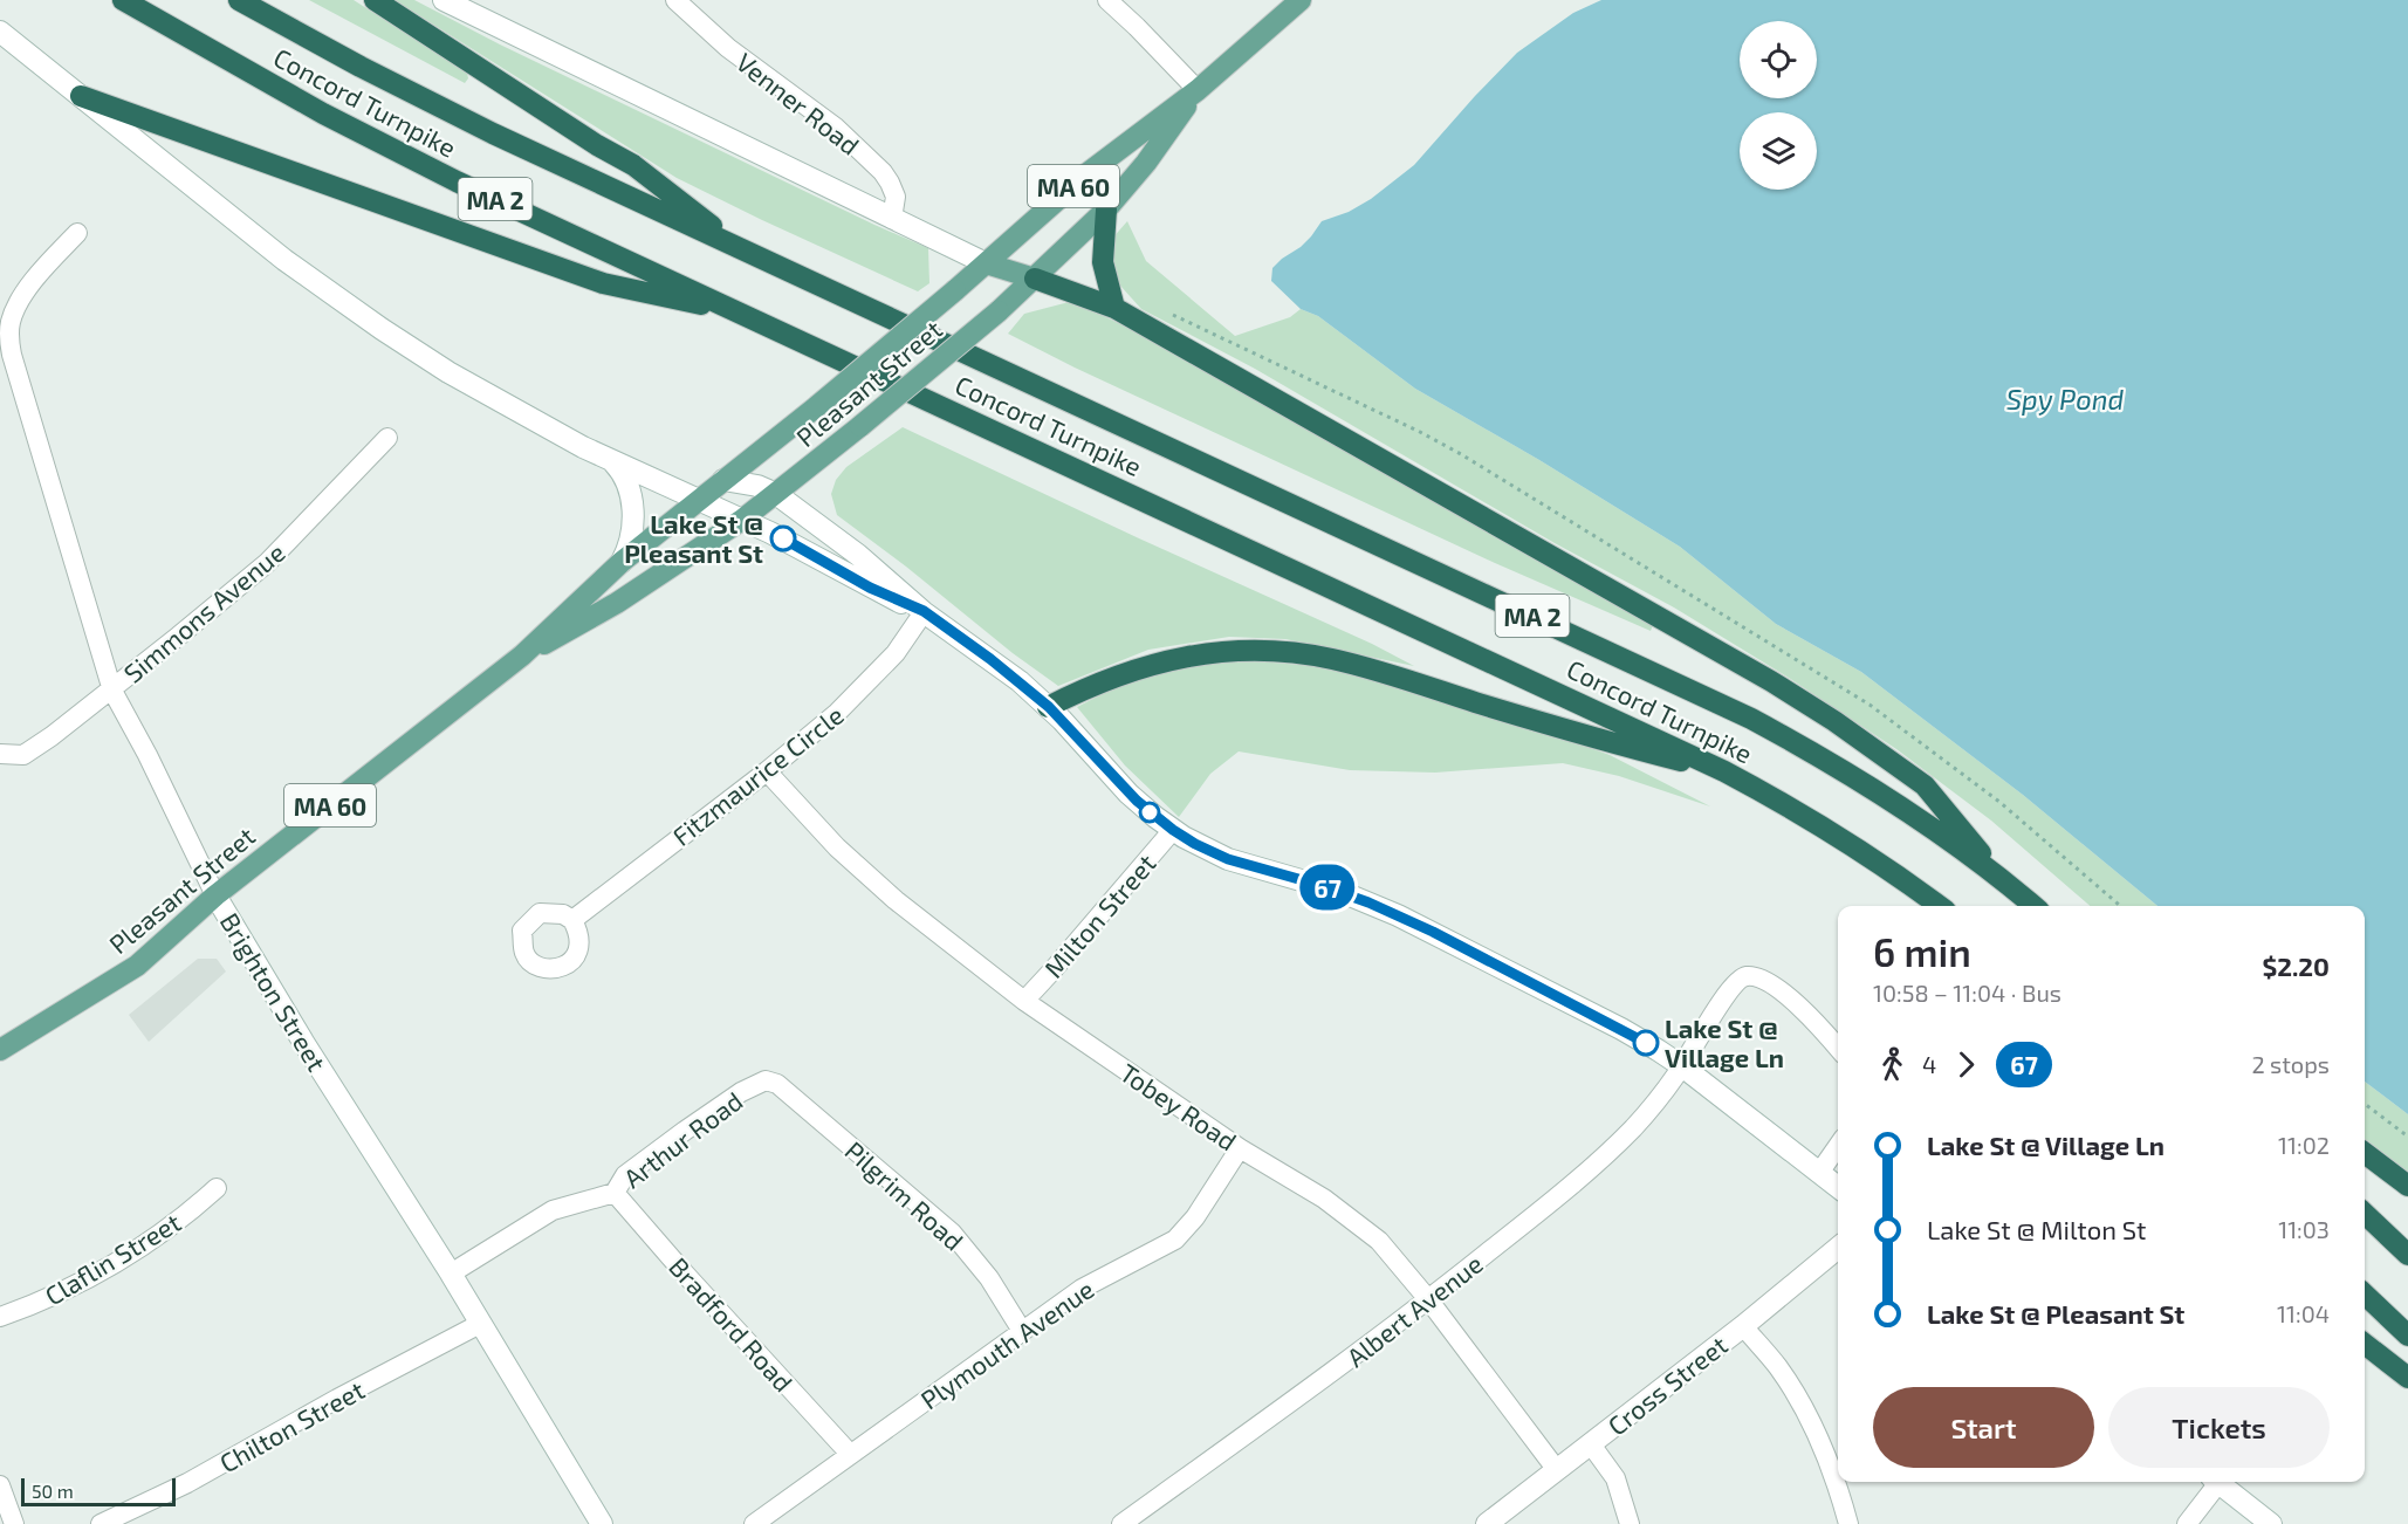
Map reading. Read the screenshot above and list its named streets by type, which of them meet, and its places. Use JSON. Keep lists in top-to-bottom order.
{
  "streets": {
    "highway": ["Concord Turnpike", "MA 2"],
    "main road": [
      "MA 60",
      "Pleasant Street",
      "Brighton Street",
      "Cross Street"
    ],
    "street": [
      "Venner Road",
      "Simmons Avenue",
      "Fitzmaurice Circle",
      "Milton Street",
      "Tobey Road",
      "Arthur Road",
      "Pilgrim Road",
      "Claflin Street",
      "Albert Avenue",
      "Bradford Road",
      "Plymouth Avenue",
      "Chilton Street"
    ]
  },
  "crossings": [
    ["Pleasant Street", "Brighton Street"],
    ["Simmons Avenue", "Brighton Street"],
    ["Fitzmaurice Circle", "Tobey Road"],
    ["Milton Street", "Tobey Road"],
    ["Brighton Street", "Arthur Road"],
    ["Brighton Street", "Chilton Street"],
    ["Tobey Road", "Albert Avenue"],
    ["Tobey Road", "Plymouth Avenue"],
    ["Tobey Road", "Cross Street"],
    ["Arthur Road", "Pilgrim Road"],
    ["Arthur Road", "Bradford Road"],
    ["Pilgrim Road", "Plymouth Avenue"],
    ["Bradford Road", "Plymouth Avenue"]
  ],
  "water": ["Spy Pond"],
  "places": ["Lake St @ Pleasant St", "Lake St @ Village Ln"],
  "lines": ["bus line 67"],
  "scale_bar": "50 m",
  "page": {
    "on_map": "67",
    "heading": ["6 min", "10:58 – 11:04 · Bus", "$2.20"],
    "legs": ["4", "67", "2 stops"],
    "list": [
      {
        "name": "Lake St @ Village Ln",
        "value": "11:02"
      },
      {
        "name": "Lake St @ Milton St",
        "value": "11:03"
      },
      {
        "name": "Lake St @ Pleasant St",
        "value": "11:04"
      }
    ],
    "buttons": ["Start", "Tickets"],
    "scale": "50 m"
  }
}
